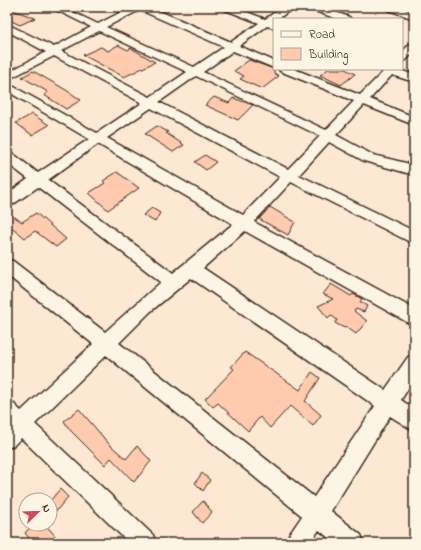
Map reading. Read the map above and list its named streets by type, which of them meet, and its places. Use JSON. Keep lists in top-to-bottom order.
{
  "legend": ["Road", "Building"],
  "north": "top right"
}
